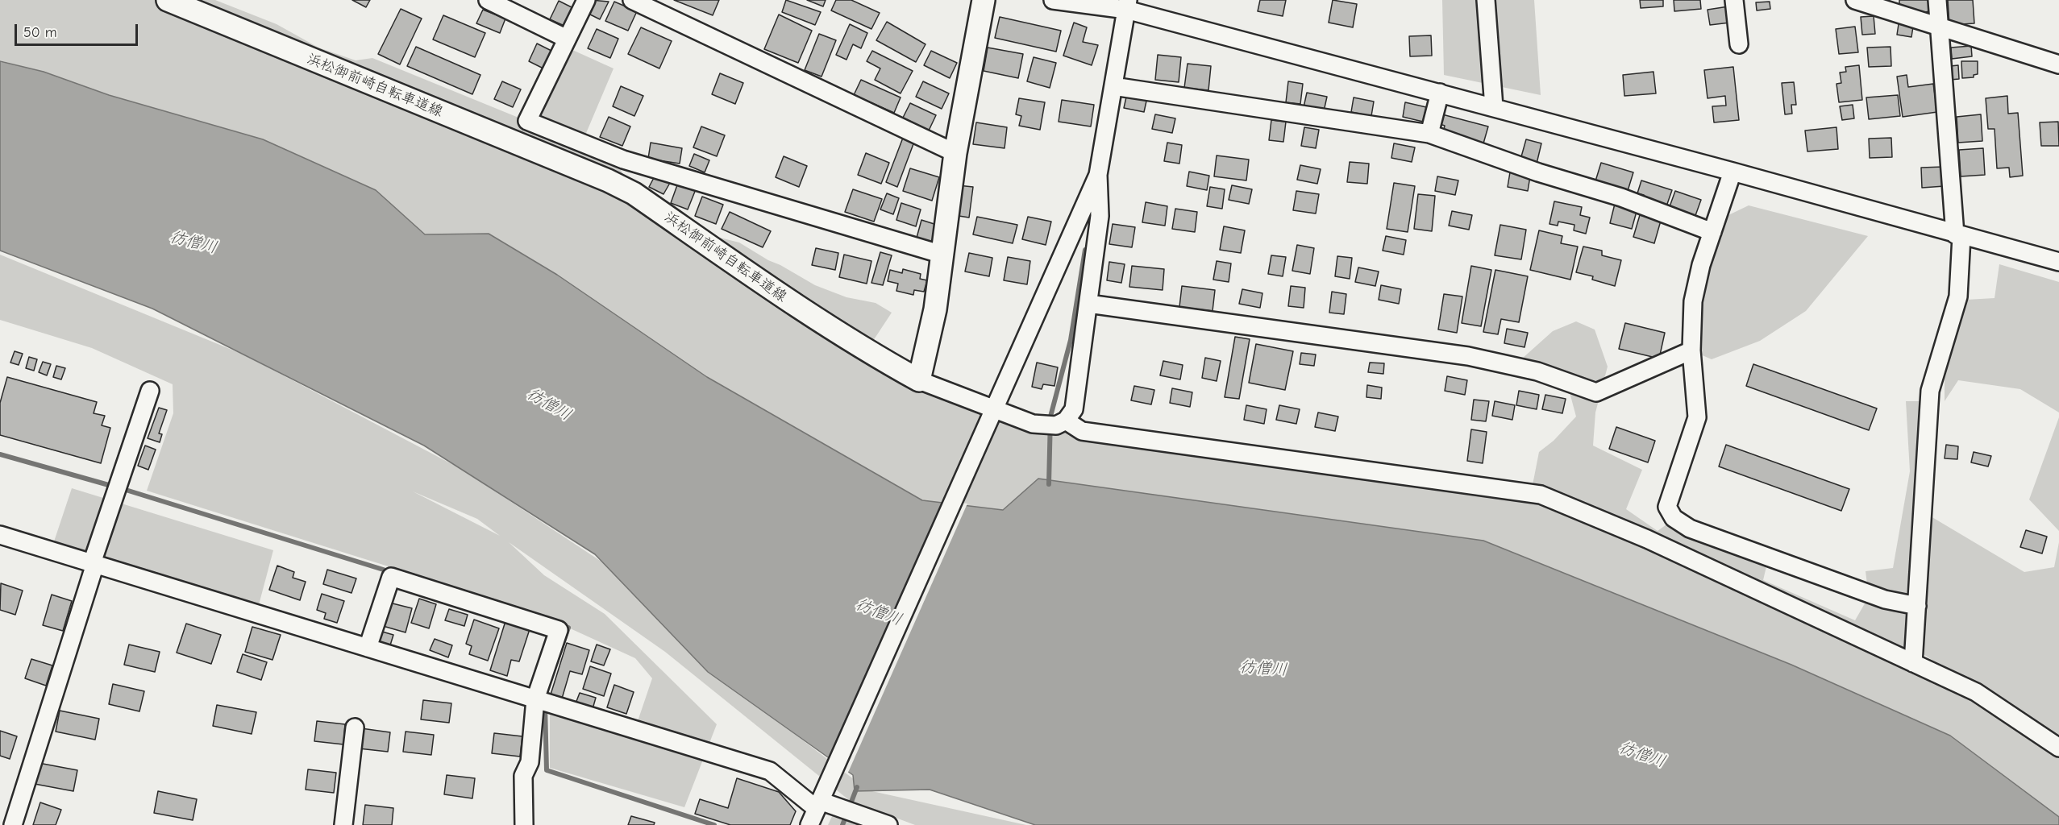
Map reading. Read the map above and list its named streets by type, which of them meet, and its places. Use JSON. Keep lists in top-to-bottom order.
{
  "streets": {
    "main road": ["浜松御前崎自転車道線"]
  },
  "water": ["彷僧川"],
  "scale_bar": "50 m"
}
